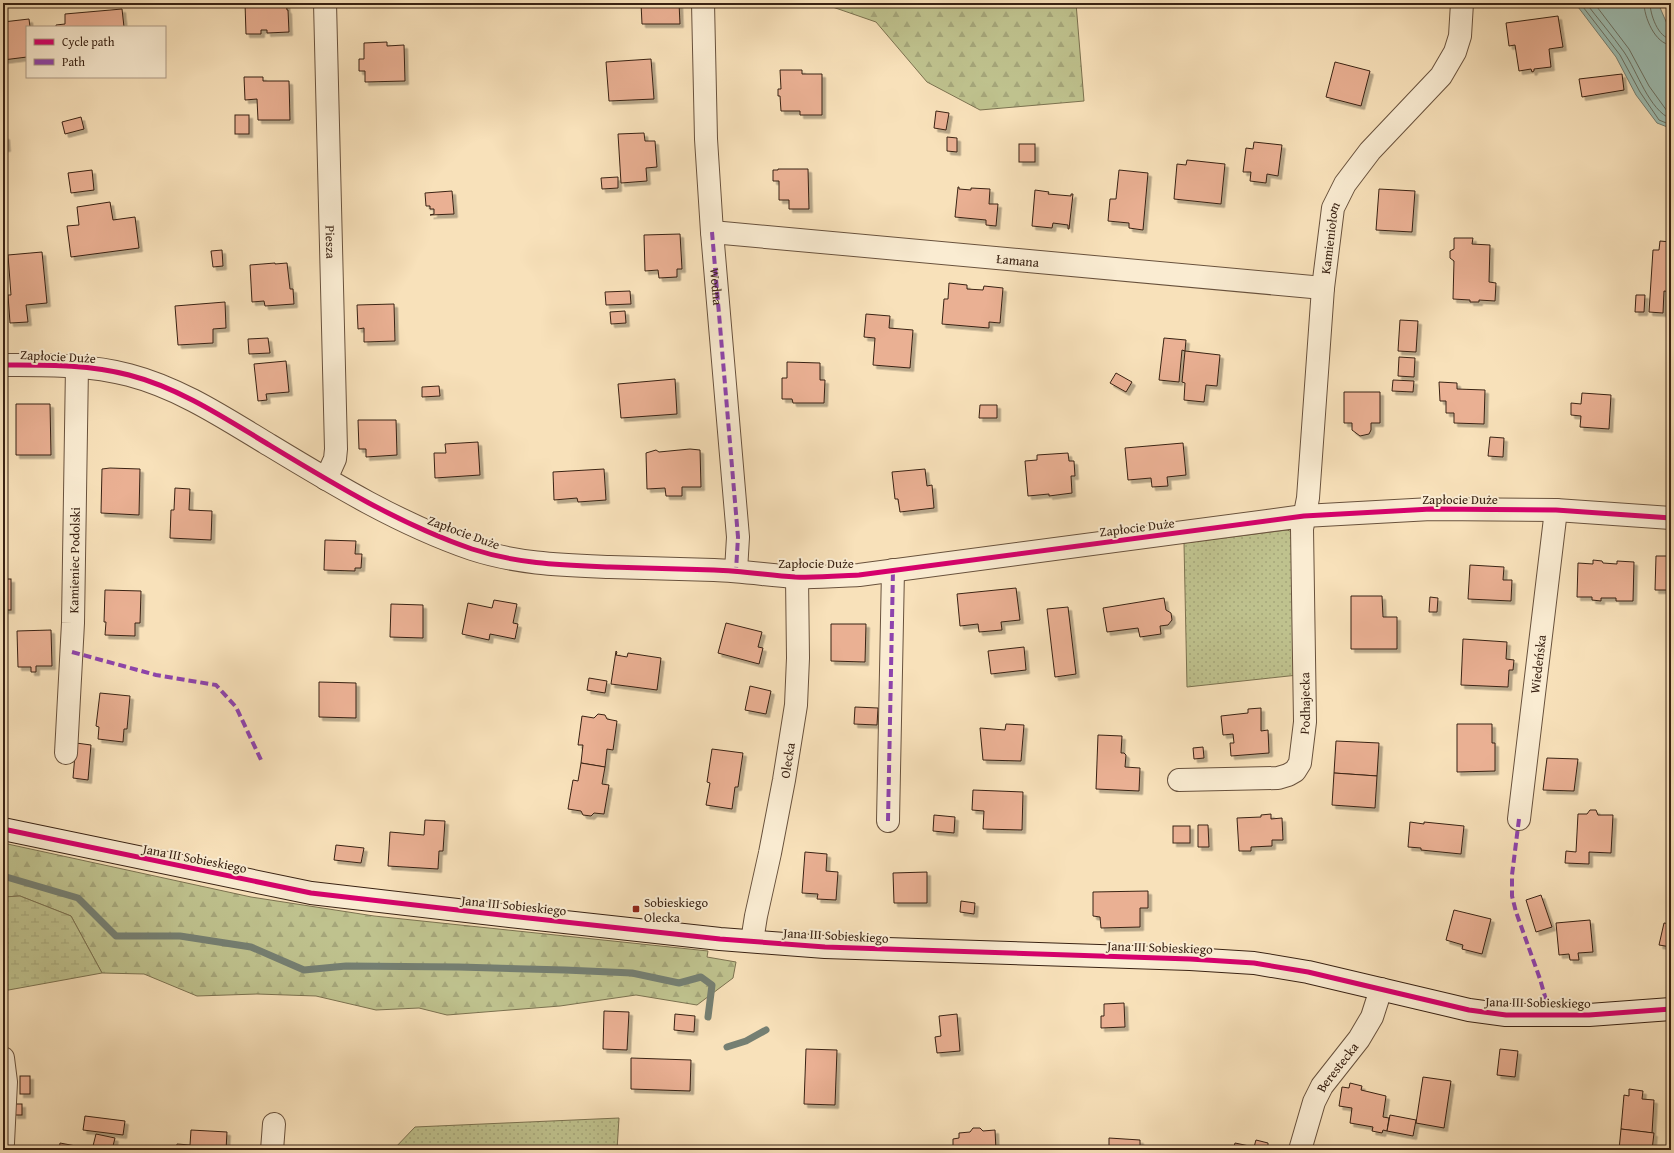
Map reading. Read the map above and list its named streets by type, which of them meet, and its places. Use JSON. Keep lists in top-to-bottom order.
{
  "streets": {
    "street": [
      "Kamieniołom",
      "Piesza",
      "Łamana",
      "Wodna",
      "Zapłocie Duże",
      "Kamieniec Podolski",
      "Wiedeńska",
      "Podhajecka",
      "Olecka",
      "Jana III Sobieskiego",
      "Berestecka"
    ]
  },
  "crossings": [
    ["Kamieniołom", "Łamana"],
    ["Kamieniołom", "Zapłocie Duże"],
    ["Kamieniołom", "Podhajecka"],
    ["Piesza", "Zapłocie Duże"],
    ["Łamana", "Wodna"],
    ["Wodna", "Zapłocie Duże"],
    ["Zapłocie Duże", "Kamieniec Podolski"],
    ["Zapłocie Duże", "Wiedeńska"],
    ["Zapłocie Duże", "Podhajecka"],
    ["Zapłocie Duże", "Olecka"],
    ["Olecka", "Jana III Sobieskiego"],
    ["Jana III Sobieskiego", "Berestecka"]
  ],
  "places": {
    "transit": ["Sobieskiego Olecka"]
  },
  "legend": ["Cycle path", "Path"]
}
